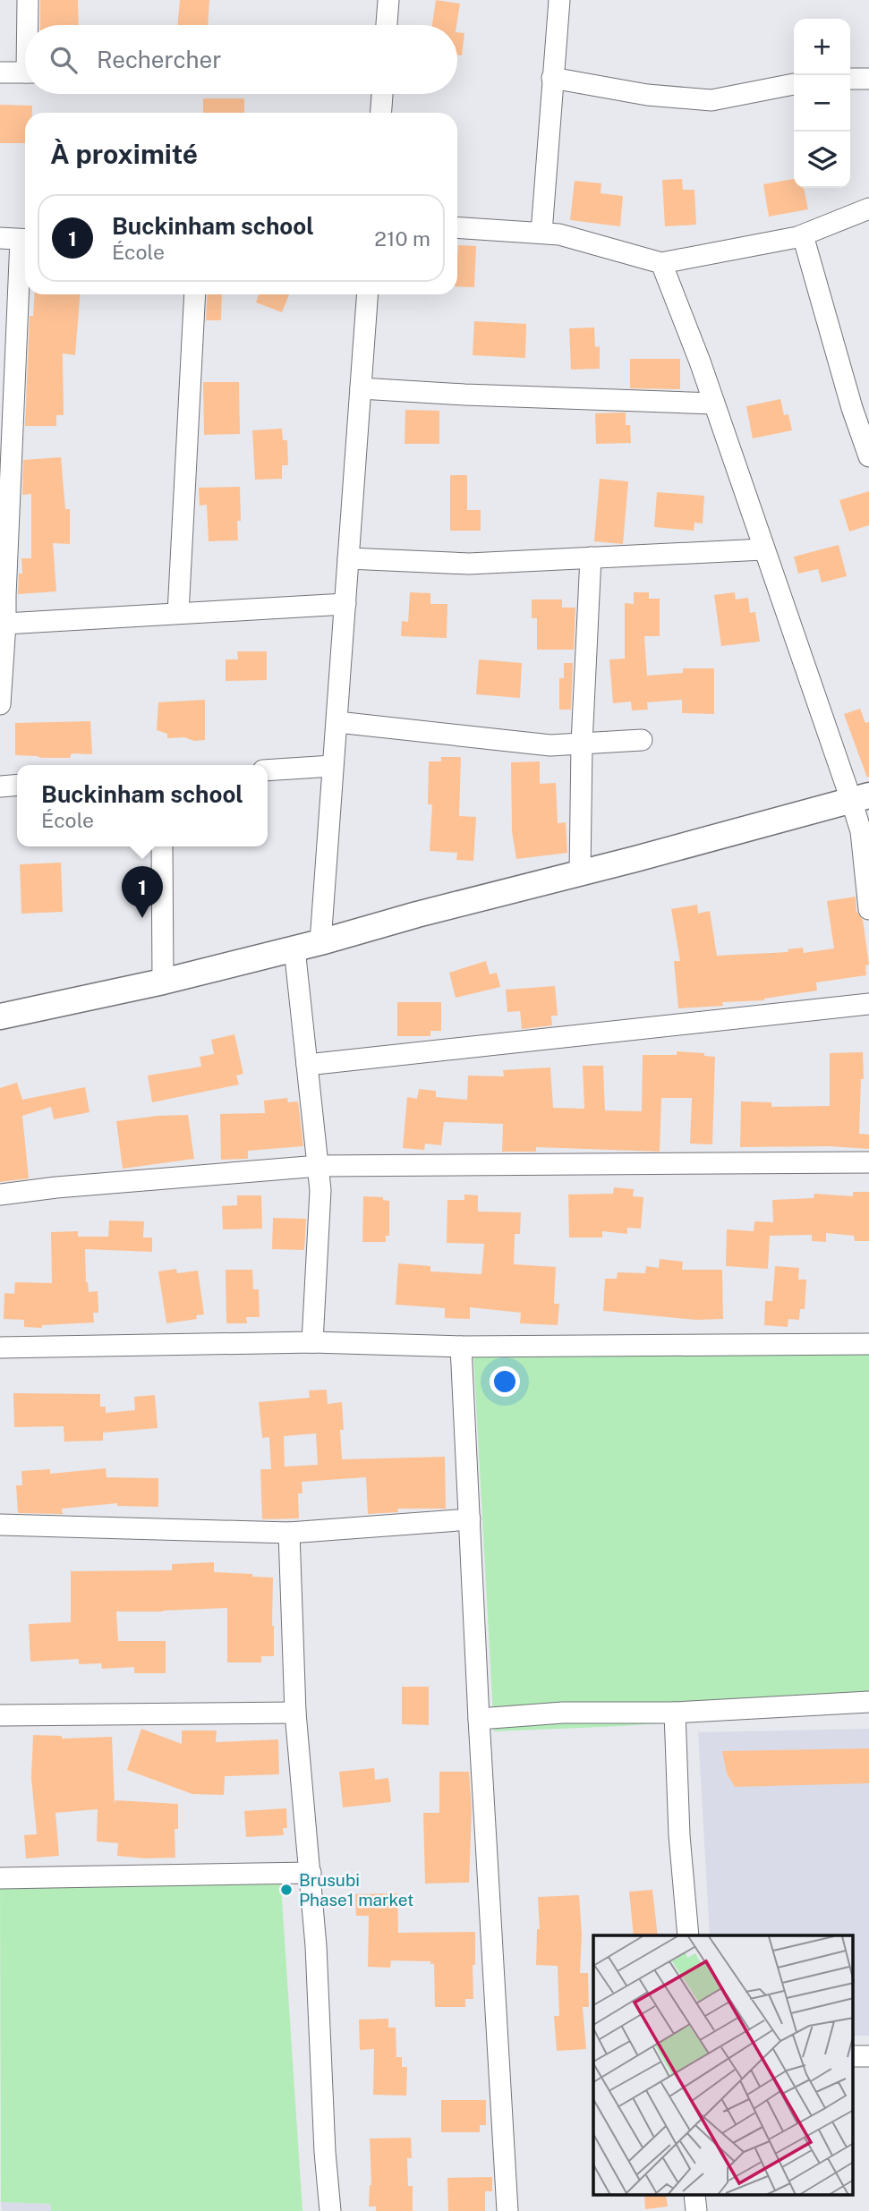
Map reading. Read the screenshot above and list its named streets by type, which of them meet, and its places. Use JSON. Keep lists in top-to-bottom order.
{
  "places": ["Brusubi Phase1 market"],
  "page": {
    "map_buttons": ["+", "−"],
    "search": "Rechercher",
    "heading": "À proximité",
    "list": [
      {
        "mark": "1",
        "name": "Buckinham school",
        "note": "École",
        "value": "210 m"
      }
    ],
    "popup": ["Buckinham school", "École"],
    "pins": "1"
  }
}
